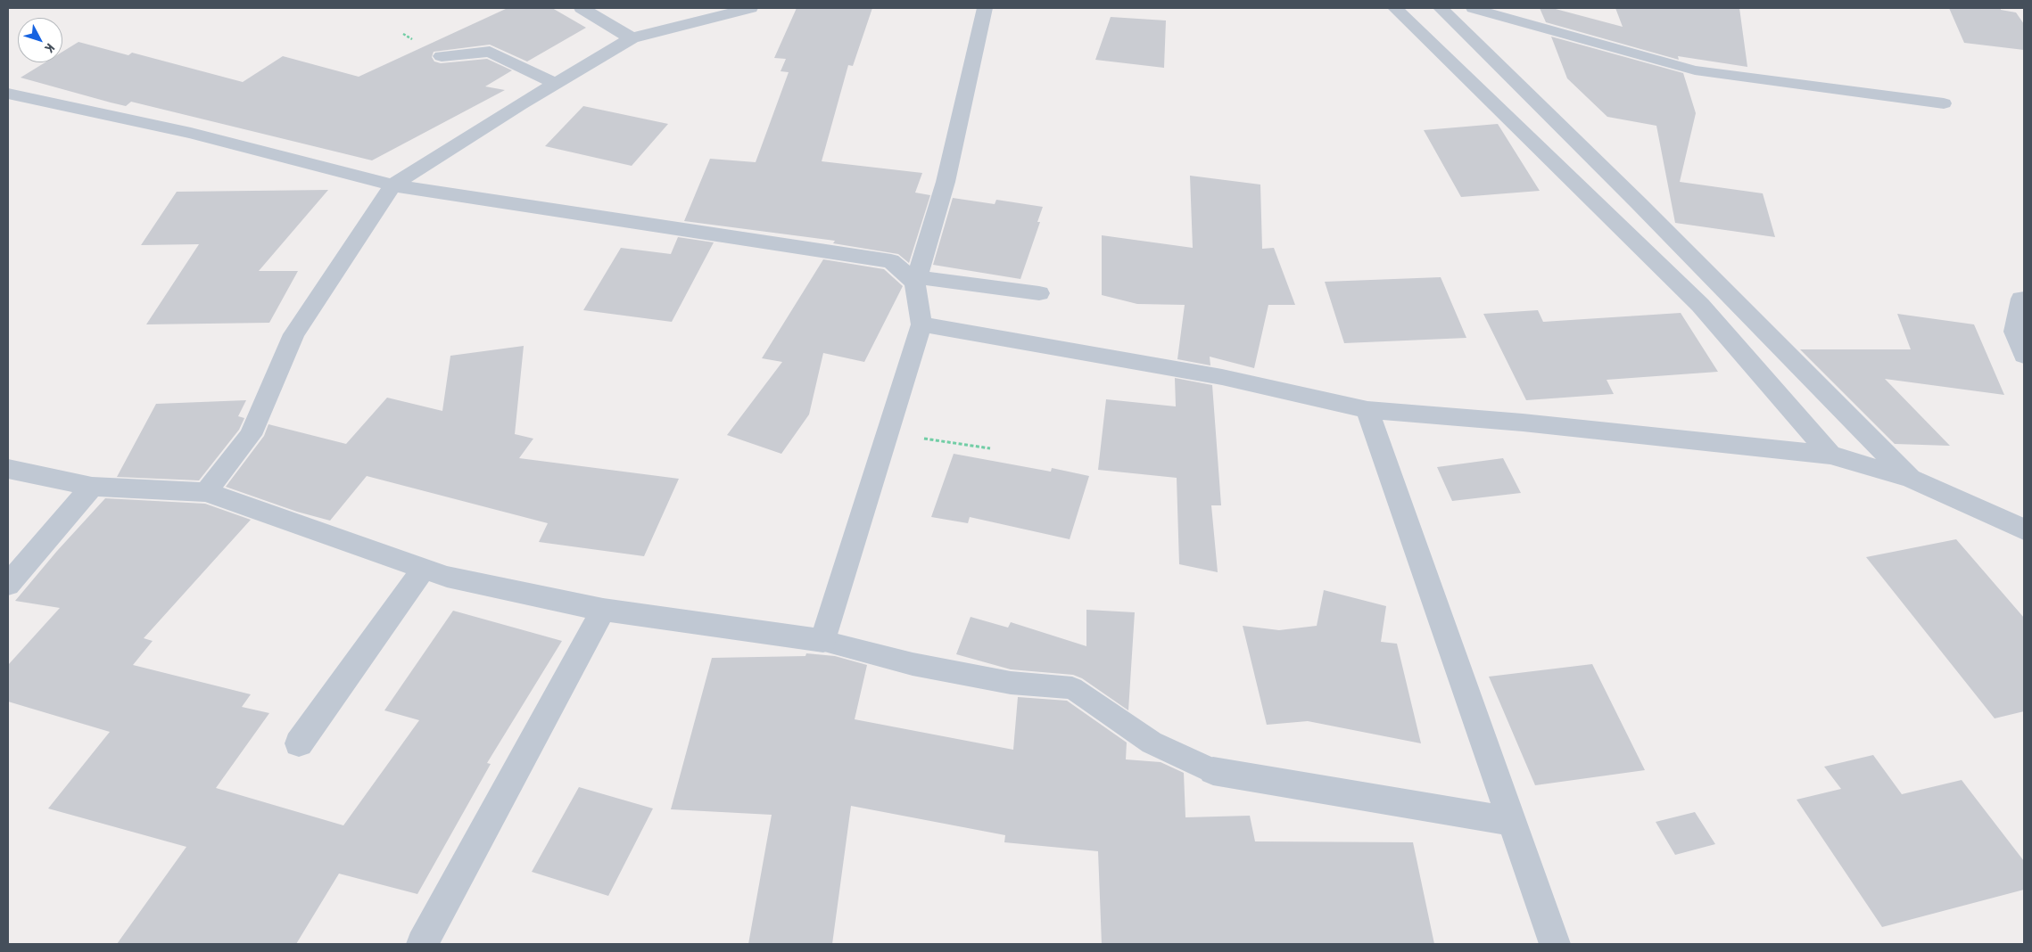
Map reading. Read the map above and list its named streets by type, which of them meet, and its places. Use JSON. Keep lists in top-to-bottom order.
{
  "north": "bottom right"
}
